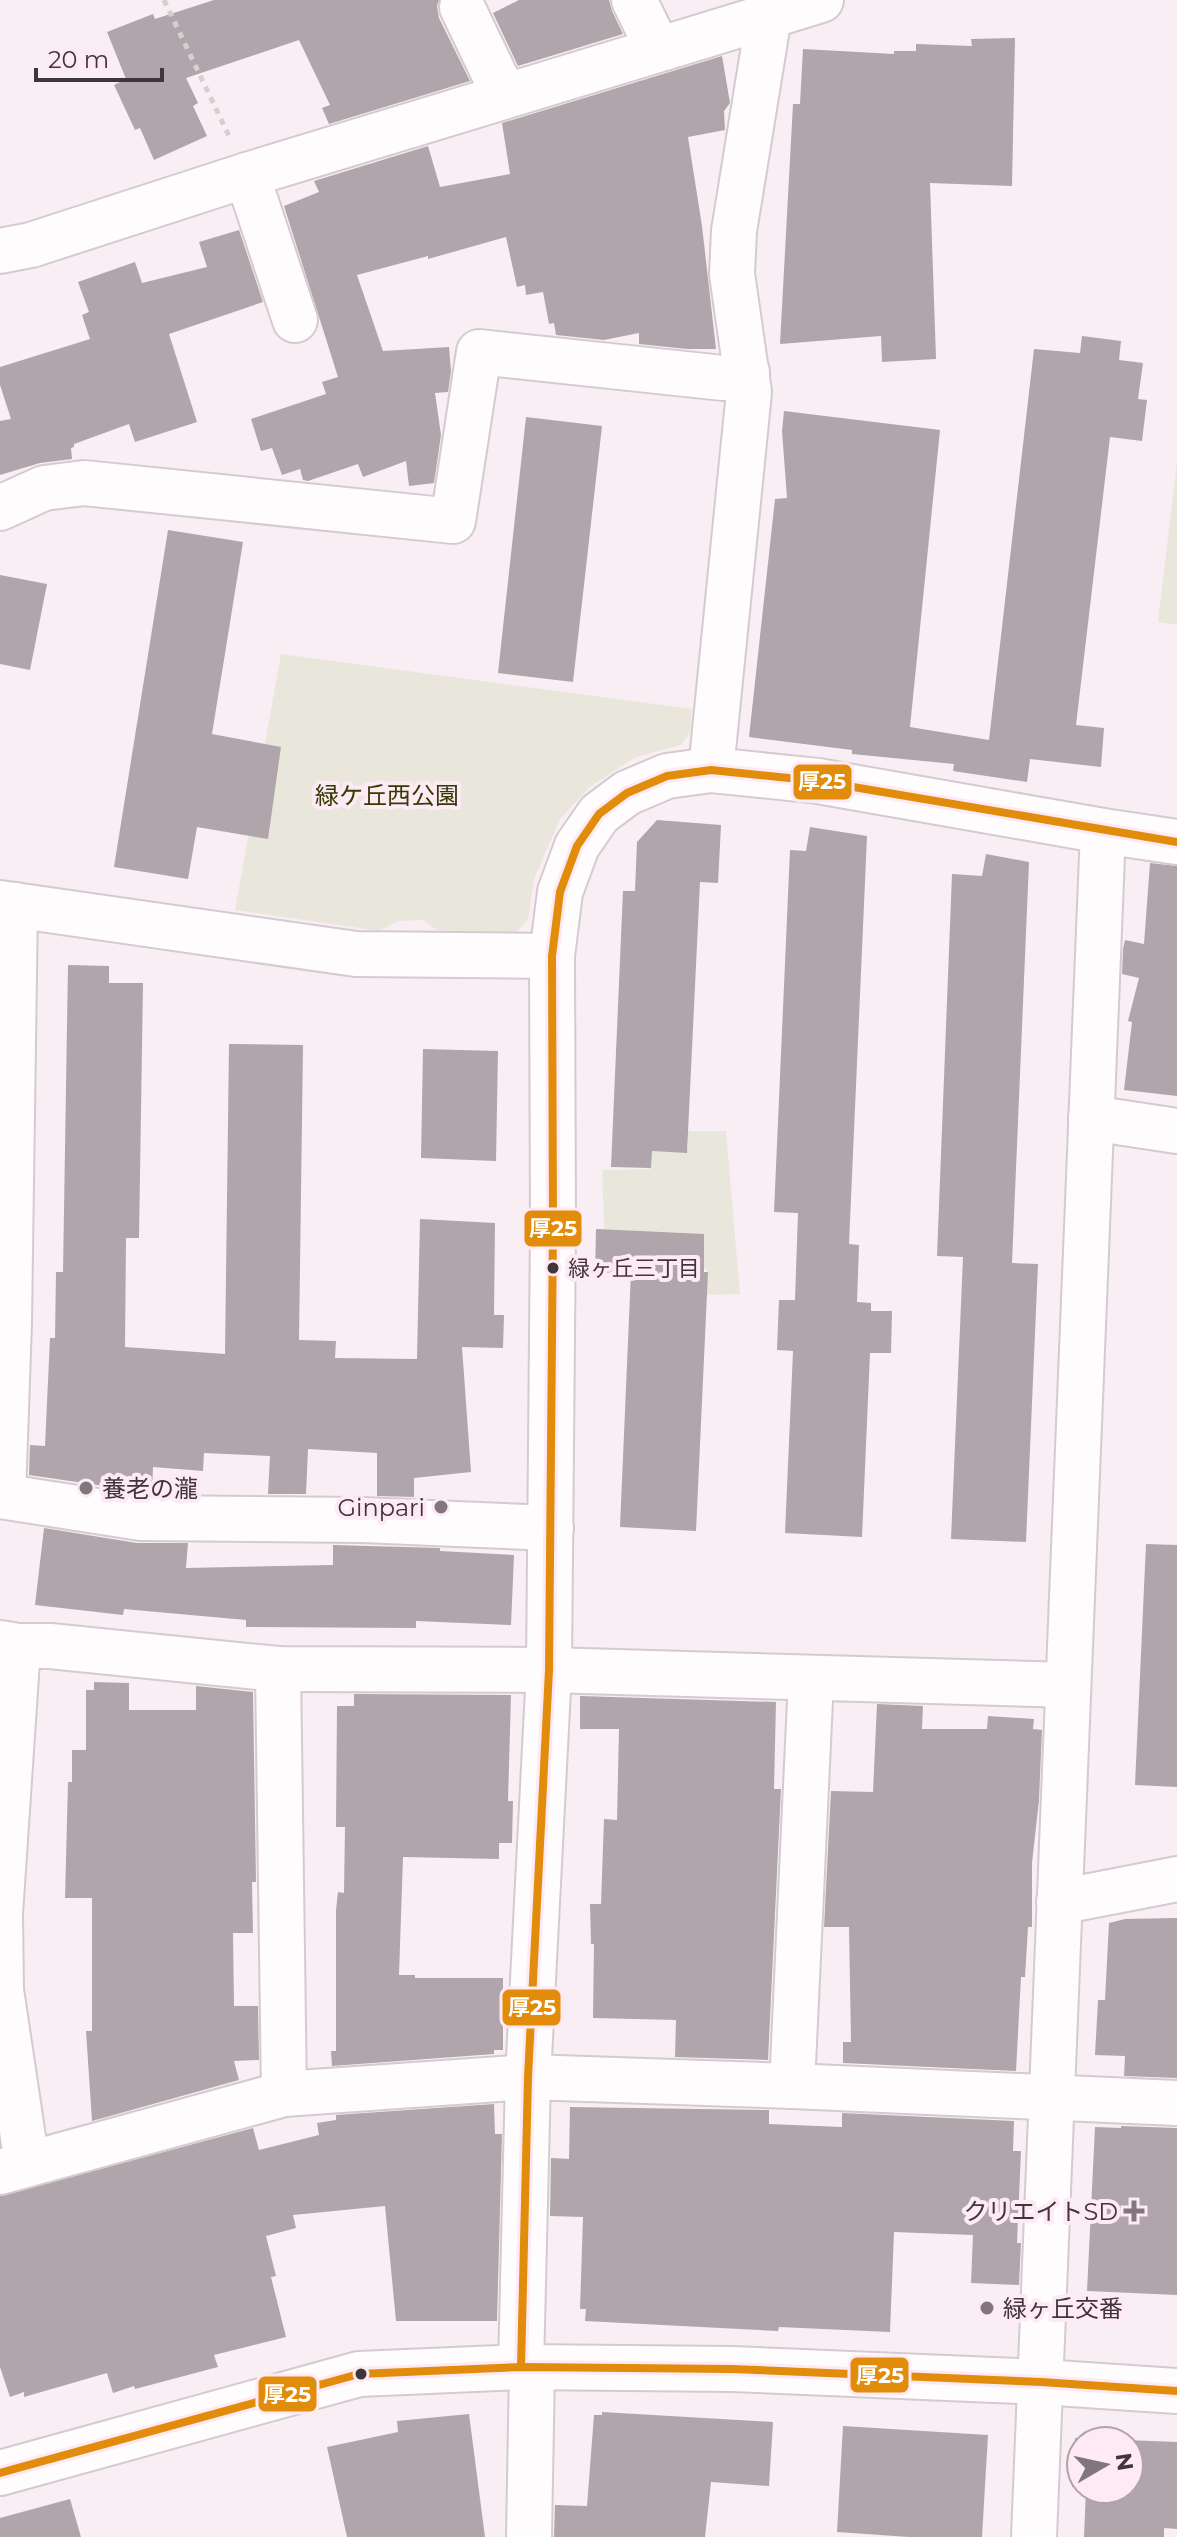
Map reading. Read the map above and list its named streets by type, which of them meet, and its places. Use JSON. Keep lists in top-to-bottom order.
{
  "parks": ["緑ケ丘西公園"],
  "places": {
    "other": [
      "緑ヶ丘三丁目",
      "養老の瀧",
      "Ginpari",
      "緑ヶ丘交番"
    ],
    "health": ["クリエイトSD"]
  },
  "lines": ["transit line 厚25"],
  "scale_bar": "20 m",
  "north": "right"
}
